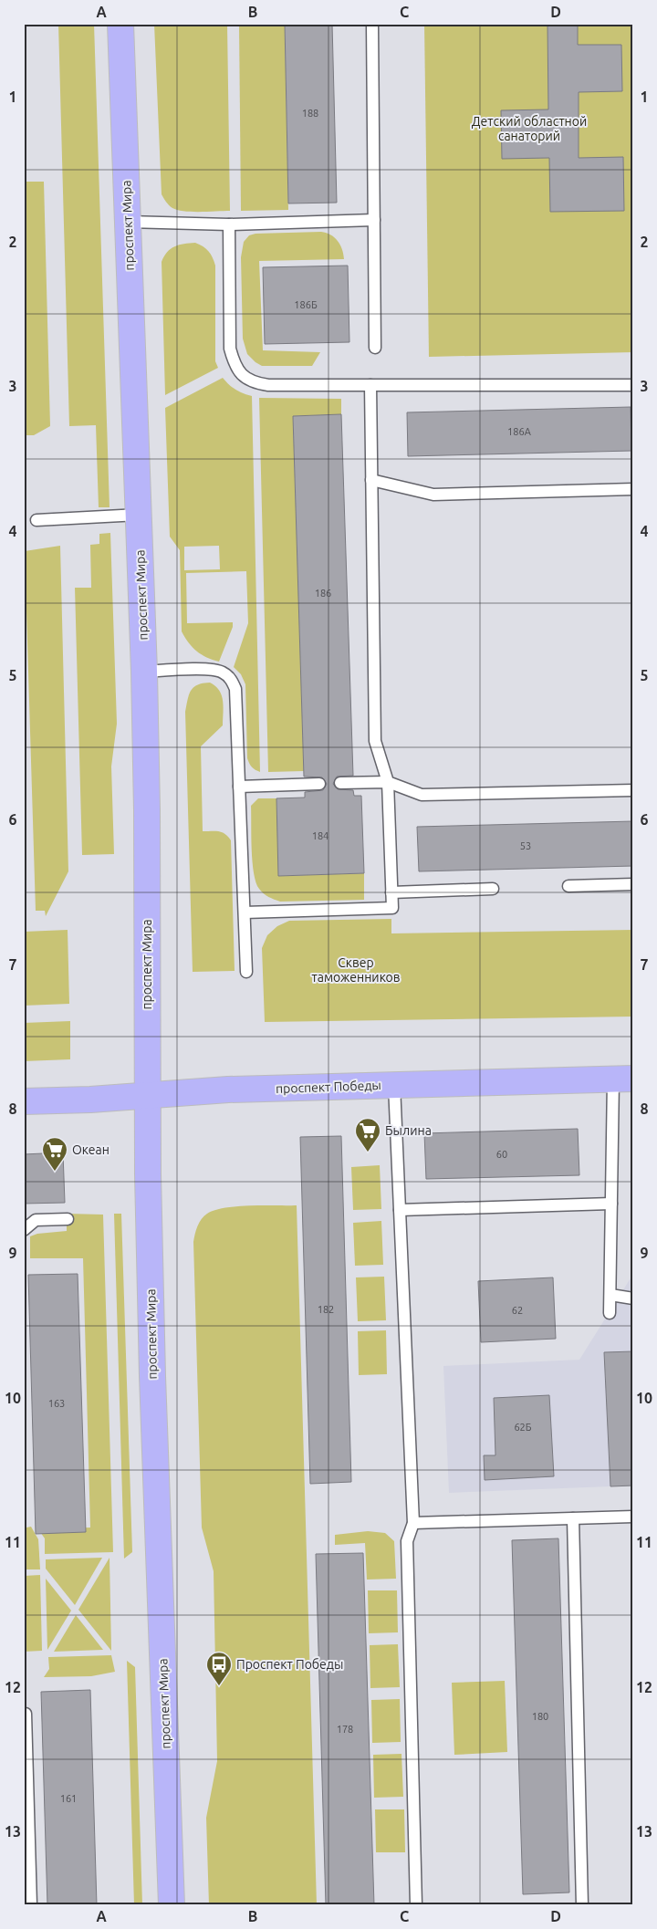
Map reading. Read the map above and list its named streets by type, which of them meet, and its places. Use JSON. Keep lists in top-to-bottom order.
{
  "streets": {
    "main road": ["проспект Мира", "проспект Победы"]
  },
  "crossings": [
    ["проспект Мира", "проспект Победы"]
  ],
  "parks": ["Детский областной санаторий", "Сквер таможенников"],
  "places": {
    "supermarket": ["Былина", "Океан"],
    "bus stop": ["Проспект Победы"]
  },
  "house_numbers": [
    "188",
    "186Б",
    "186А",
    "186",
    "184",
    "53",
    "60",
    "182",
    "62",
    "163",
    "62Б",
    "180",
    "178",
    "161"
  ],
  "grid": {
    "columns": [
      "A",
      "B",
      "C",
      "D"
    ],
    "rows": [
      "1",
      "2",
      "3",
      "4",
      "5",
      "6",
      "7",
      "8",
      "9",
      "10",
      "11",
      "12",
      "13"
    ]
  }
}
